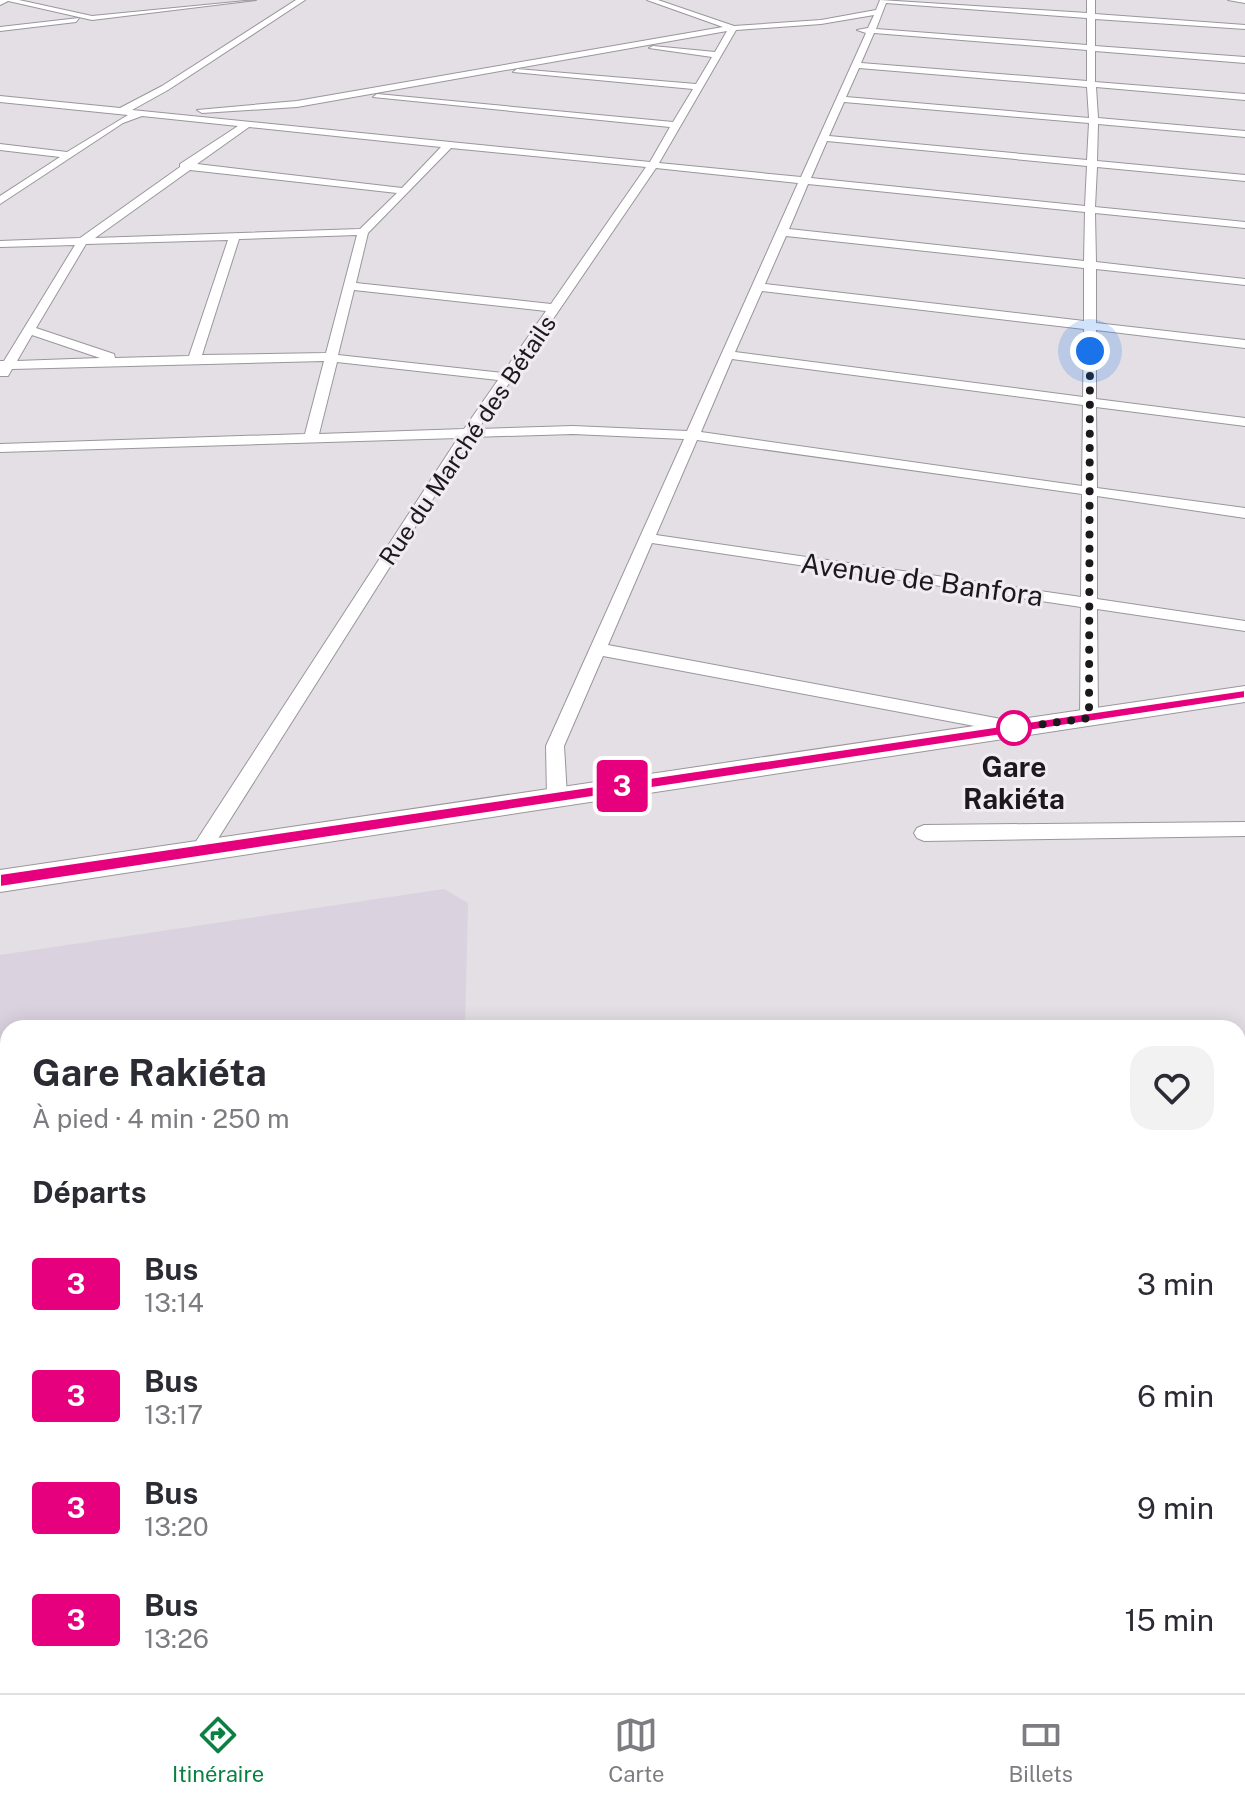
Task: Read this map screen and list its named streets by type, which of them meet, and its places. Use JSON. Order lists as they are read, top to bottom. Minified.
{"streets":{"street":["Rue du Marché des Bétails","Avenue de Banfora"]},"places":["Gare Rakiéta"],"lines":["bus line 3"],"page":{"on_map":"3","heading":[["Gare Rakiéta","À pied · 4 min · 250 m"],"Départs"],"list":[{"mark":"3","name":"Bus","note":"13:14","value":"3 min"},{"mark":"3","name":"Bus","note":"13:17","value":"6 min"},{"mark":"3","name":"Bus","note":"13:20","value":"9 min"},{"mark":"3","name":"Bus","note":"13:26","value":"15 min"}],"tabs":["Itinéraire","Carte","Billets"]}}
